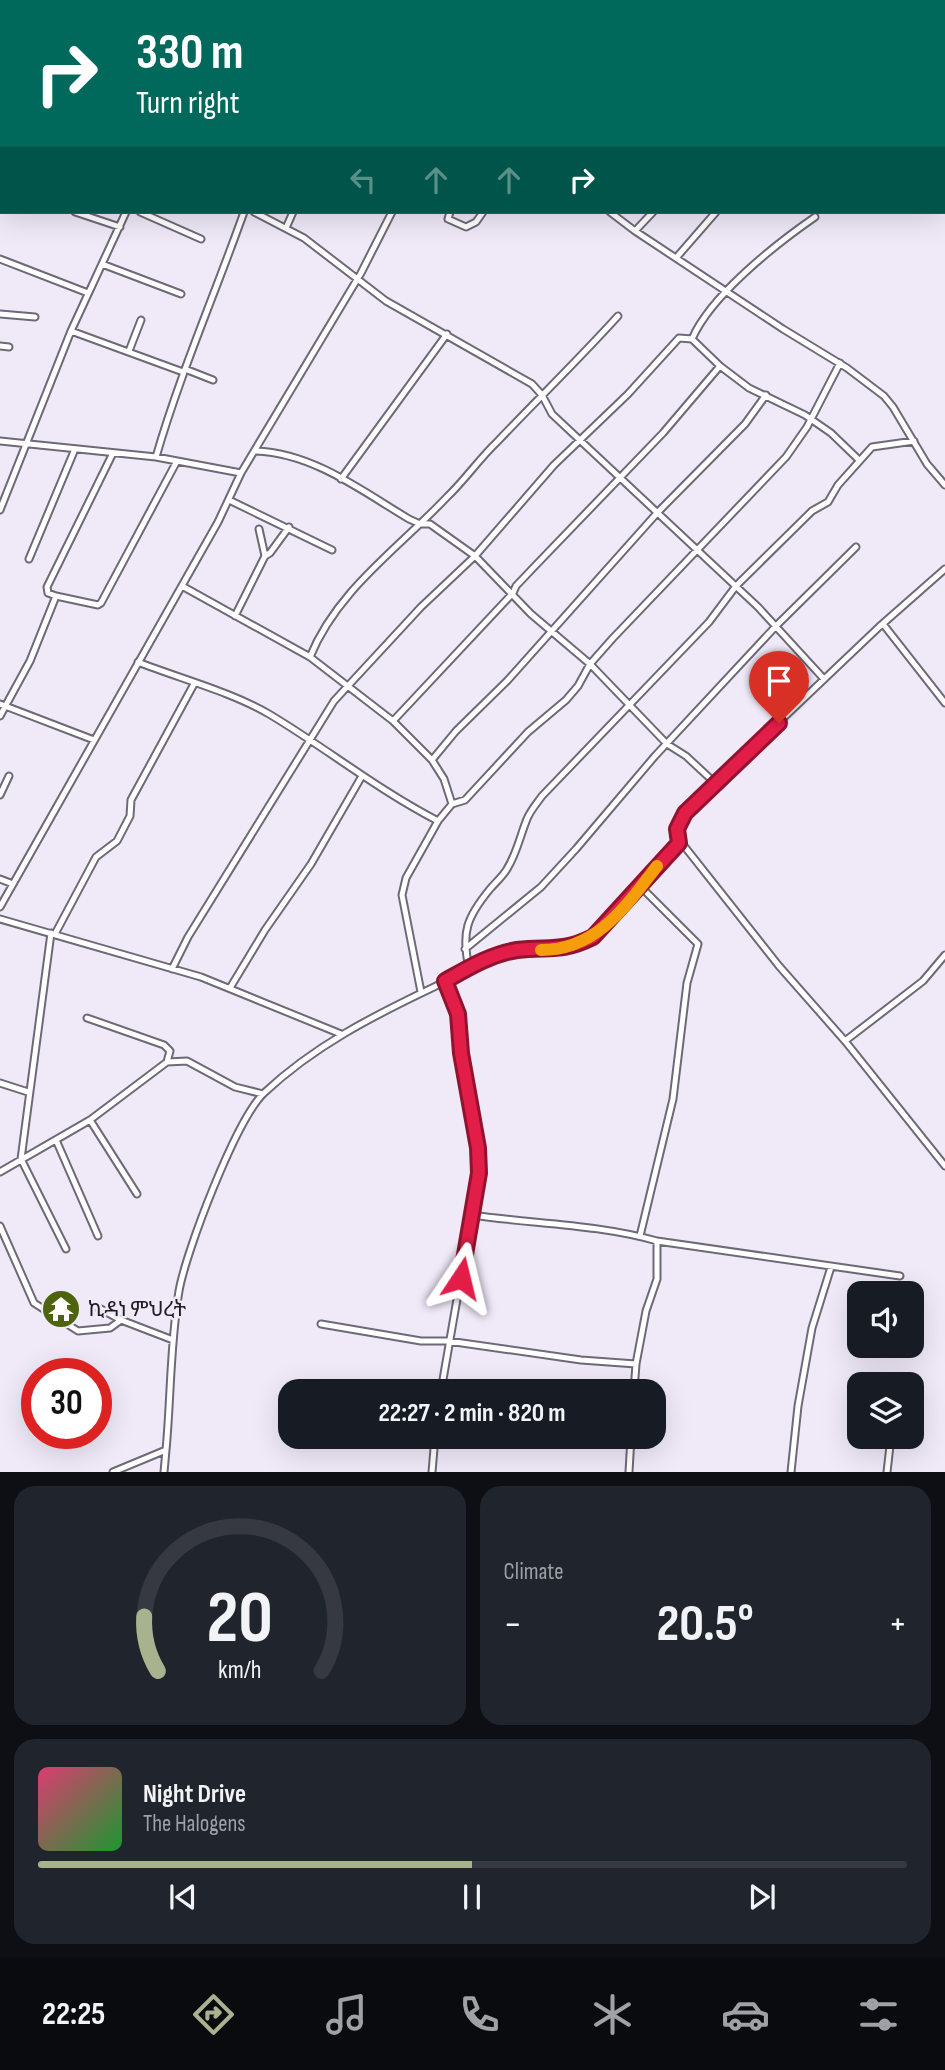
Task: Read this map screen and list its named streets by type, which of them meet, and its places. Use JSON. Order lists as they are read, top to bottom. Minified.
{"places":{"temple":["ኪዳነ ምህረት"]},"page":{"turn":["330 m","Turn right"],"limit":"30","trip":"22:27 · 2 min · 820 m","tile":"Climate","heat":["−","20.5°","+"],"song":["Night Drive","The Halogens"],"tabs":"22:25","gauge":["20","km/h"]}}
